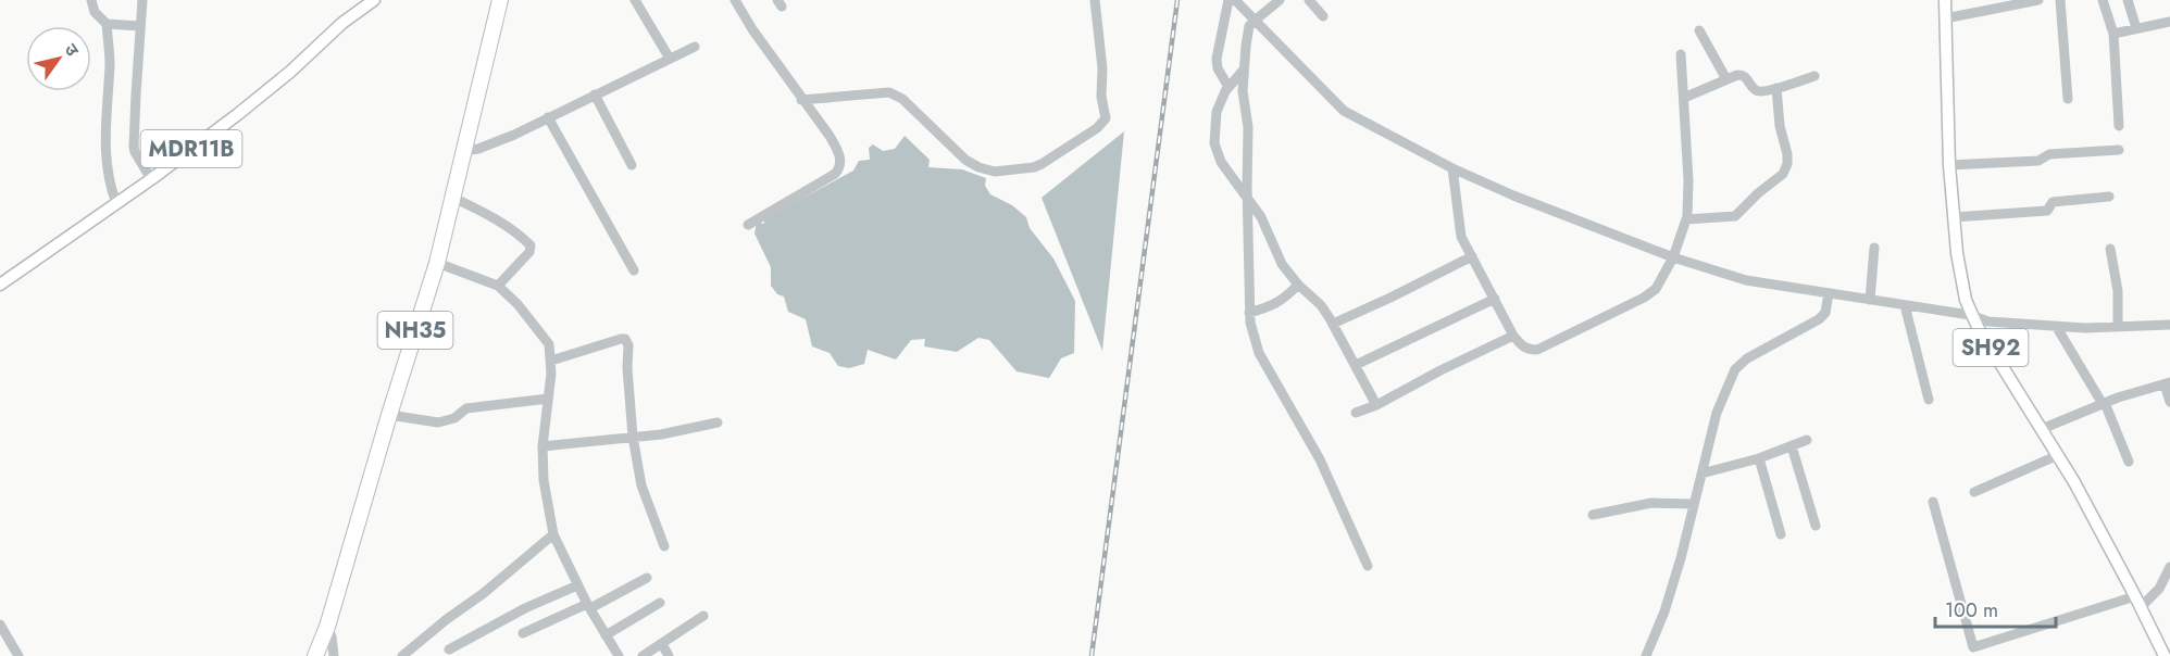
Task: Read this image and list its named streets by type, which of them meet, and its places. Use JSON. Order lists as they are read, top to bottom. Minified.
{"streets":{"highway":["NH35"],"main road":["MDR11B","SH92"]},"scale_bar":"100 m","north":"top right"}
